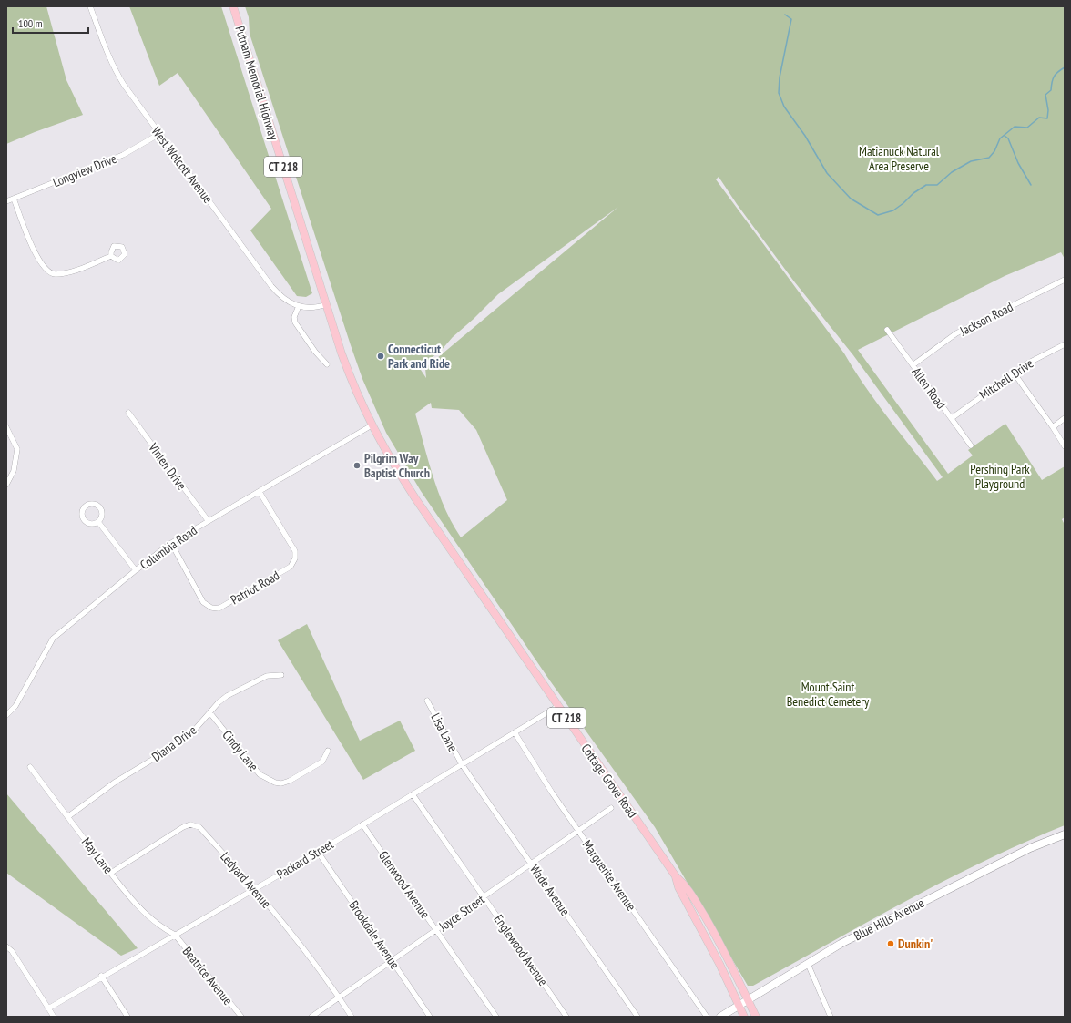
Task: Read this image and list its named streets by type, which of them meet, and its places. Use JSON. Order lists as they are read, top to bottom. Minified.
{"streets":{"main road":["Putnam Memorial Highway","CT 218","Cottage Grove Road","Blue Hills Avenue"],"street":["West Wolcott Avenue","Longview Drive","Jackson Road","Mitchell Drive","Allen Road","Vinlen Drive","Columbia Road","Patriot Road","Lisa Lane","Diana Drive","Cindy Lane","May Lane","Packard Street","Marguerite Avenue","Ledyard Avenue","Glenwood Avenue","Wade Avenue","Joyce Street","Brookdale Avenue","Englewood Avenue","Beatrice Avenue"]},"crossings":[["Putnam Memorial Highway","West Wolcott Avenue"],["Putnam Memorial Highway","CT 218"],["West Wolcott Avenue","CT 218"],["West Wolcott Avenue","Longview Drive"],["CT 218","Columbia Road"],["CT 218","Cottage Grove Road"],["Jackson Road","Allen Road"],["Mitchell Drive","Allen Road"],["Vinlen Drive","Columbia Road"],["Columbia Road","Patriot Road"],["Columbia Road","Cottage Grove Road"],["Lisa Lane","Packard Street"],["Lisa Lane","Wade Avenue"],["Diana Drive","Cindy Lane"],["Diana Drive","May Lane"],["Cottage Grove Road","Packard Street"],["Cottage Grove Road","Blue Hills Avenue"],["May Lane","Packard Street"],["May Lane","Ledyard Avenue"],["May Lane","Beatrice Avenue"],["Packard Street","Marguerite Avenue"],["Packard Street","Ledyard Avenue"],["Packard Street","Glenwood Avenue"],["Packard Street","Wade Avenue"],["Packard Street","Brookdale Avenue"],["Packard Street","Englewood Avenue"],["Packard Street","Beatrice Avenue"],["Marguerite Avenue","Joyce Street"],["Ledyard Avenue","Joyce Street"],["Glenwood Avenue","Joyce Street"],["Wade Avenue","Joyce Street"],["Joyce Street","Brookdale Avenue"],["Joyce Street","Englewood Avenue"]],"parks":["Matianuck Natural Area Preserve","Pershing Park Playground","Mount Saint Benedict Cemetery"],"places":["Connecticut Park and Ride","Pilgrim Way Baptist Church","Dunkin'"],"scale_bar":"100 m"}
